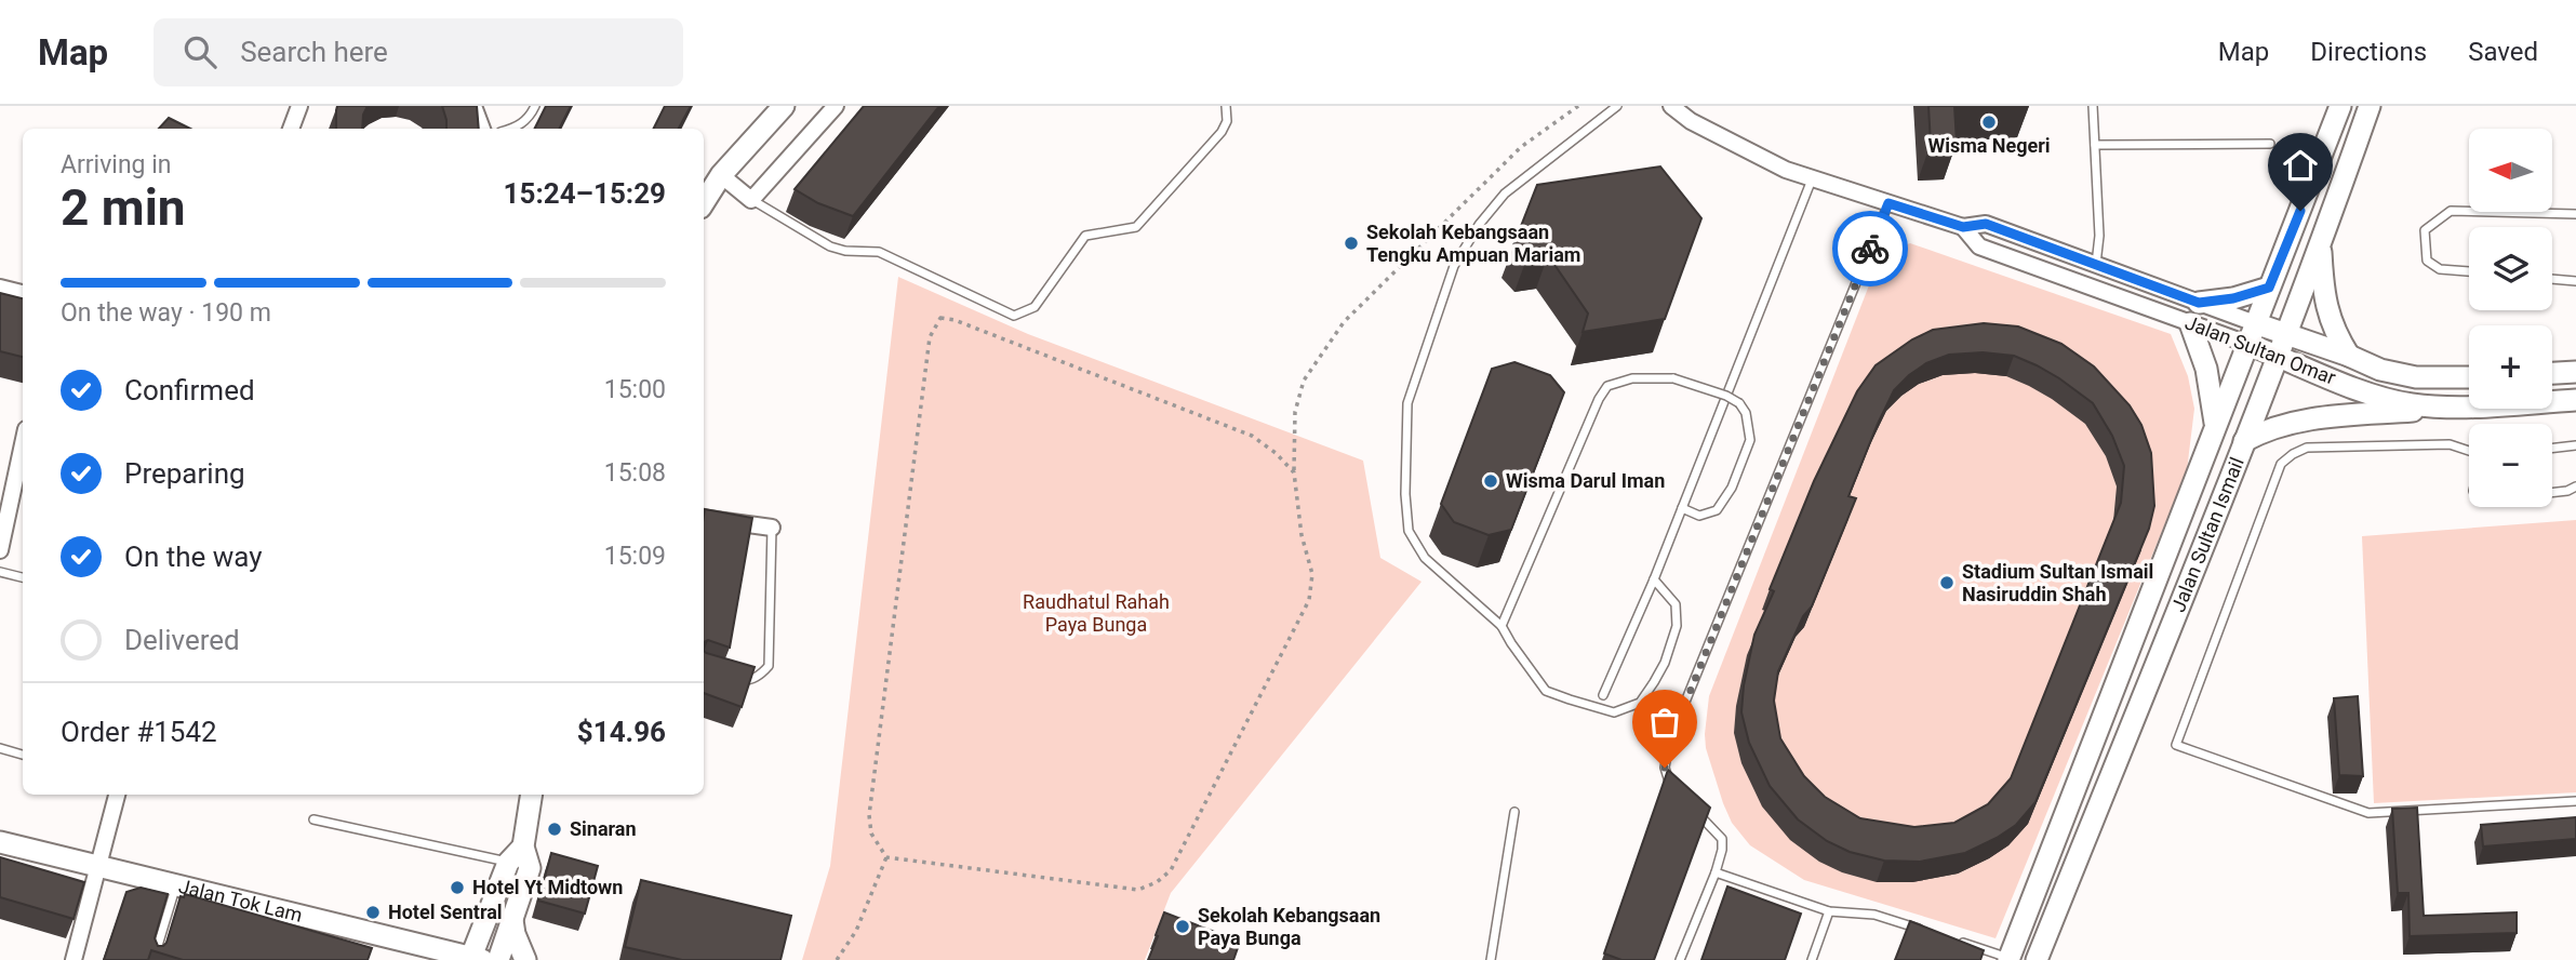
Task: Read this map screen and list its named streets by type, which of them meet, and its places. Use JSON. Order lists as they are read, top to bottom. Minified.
{"streets":{"main road":["Jalan Sultan Omar","Jalan Sultan Ismail","Jalan Tok Lam"]},"crossings":[["Jalan Sultan Omar","Jalan Sultan Ismail"]],"parks":["Raudhatul Rahah Paya Bunga"],"places":["Wisma Negeri","Sekolah Kebangsaan Tengku Ampuan Mariam","Wisma Darul Iman","Stadium Sultan Ismail Nasiruddin Shah","Sinaran","Hotel Yt Midtown","Hotel Sentral","Sekolah Kebangsaan Paya Bunga"],"north":"left","page":{"header":"Map","search":"Search here","nav":["Map","Directions","Saved"],"map_buttons":["+","−"],"heading":["2 min","Arriving in","15:24–15:29"],"panel":["Order #1542","$14.96"],"bar":"On the way · 190 m","list":[["Confirmed","15:00"],["Preparing","15:08"],["On the way","15:09"],"Delivered"]}}
